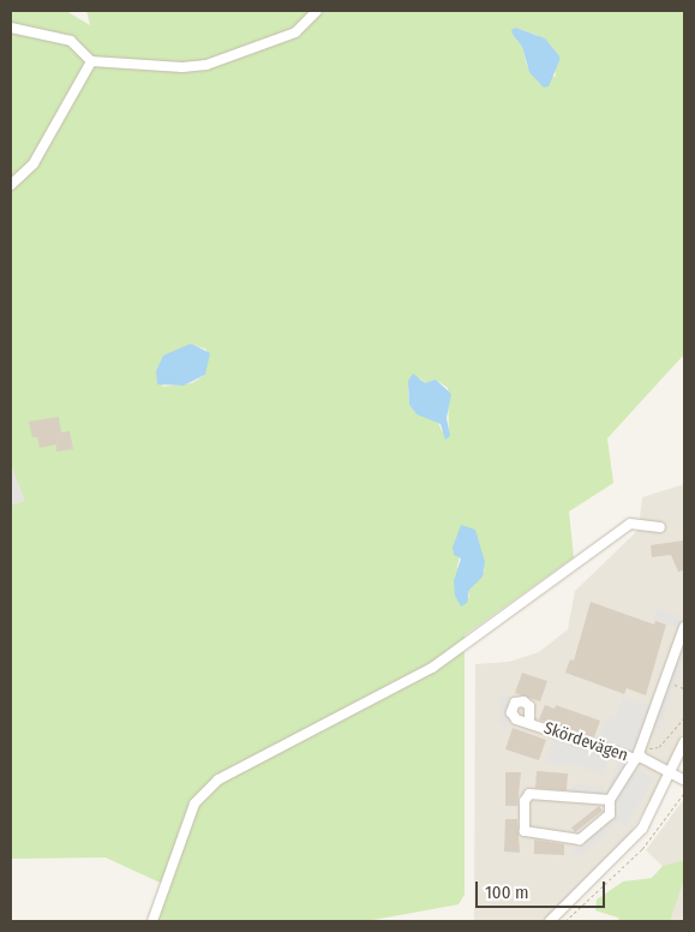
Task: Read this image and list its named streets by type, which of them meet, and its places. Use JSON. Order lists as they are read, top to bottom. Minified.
{"streets":{"street":["Skördevägen"]},"scale_bar":"100 m"}
